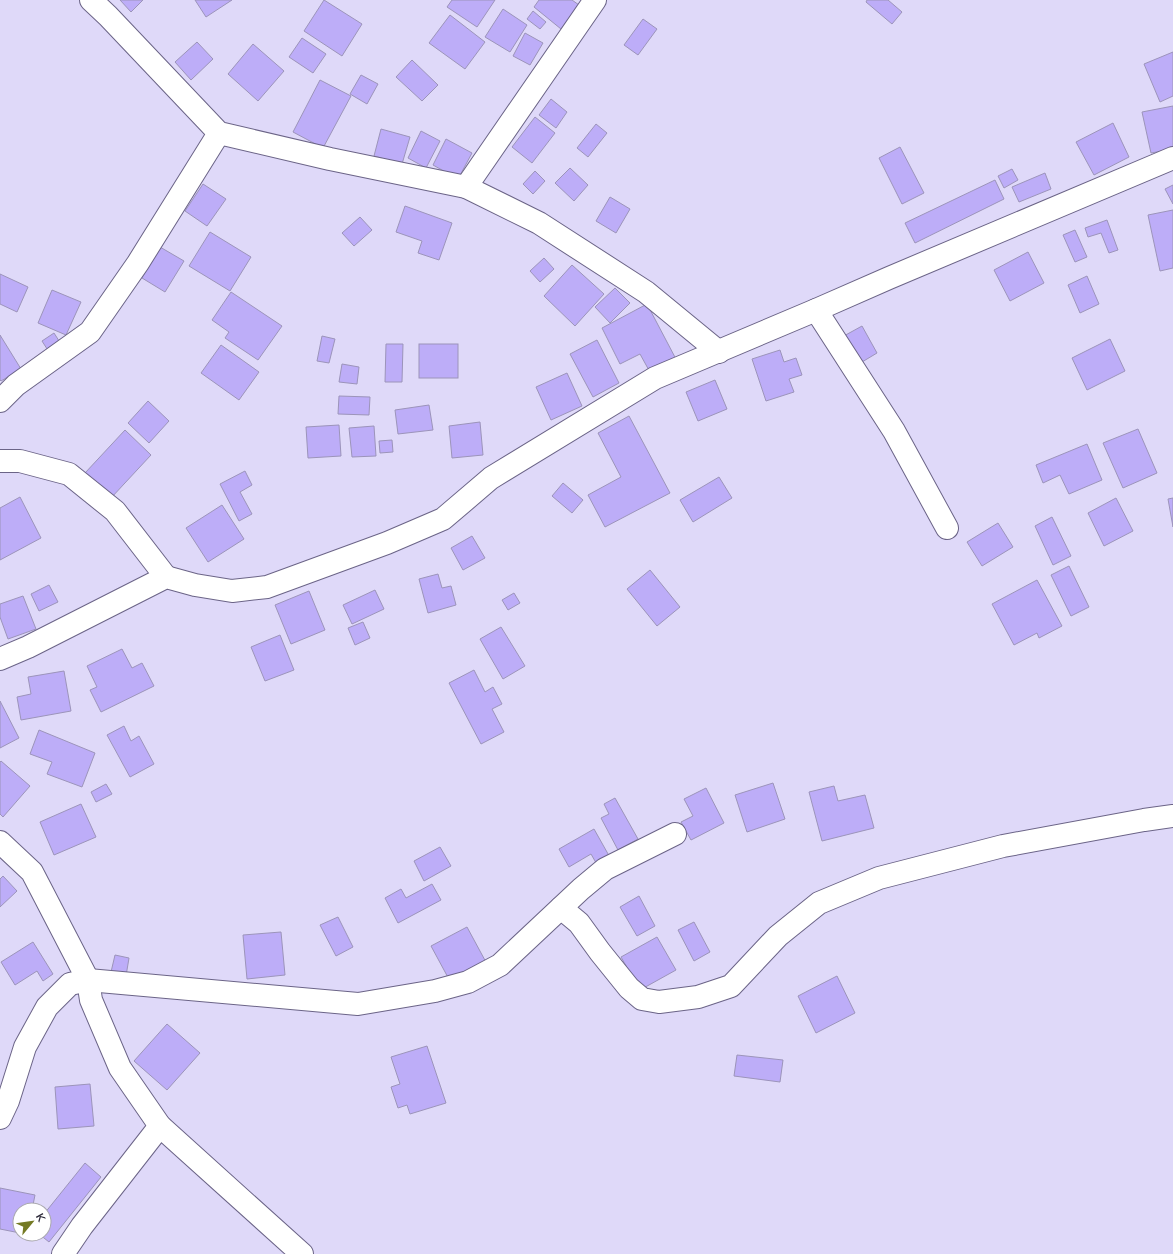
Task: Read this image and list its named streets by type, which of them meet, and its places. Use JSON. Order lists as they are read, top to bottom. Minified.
{"north":"top right"}
